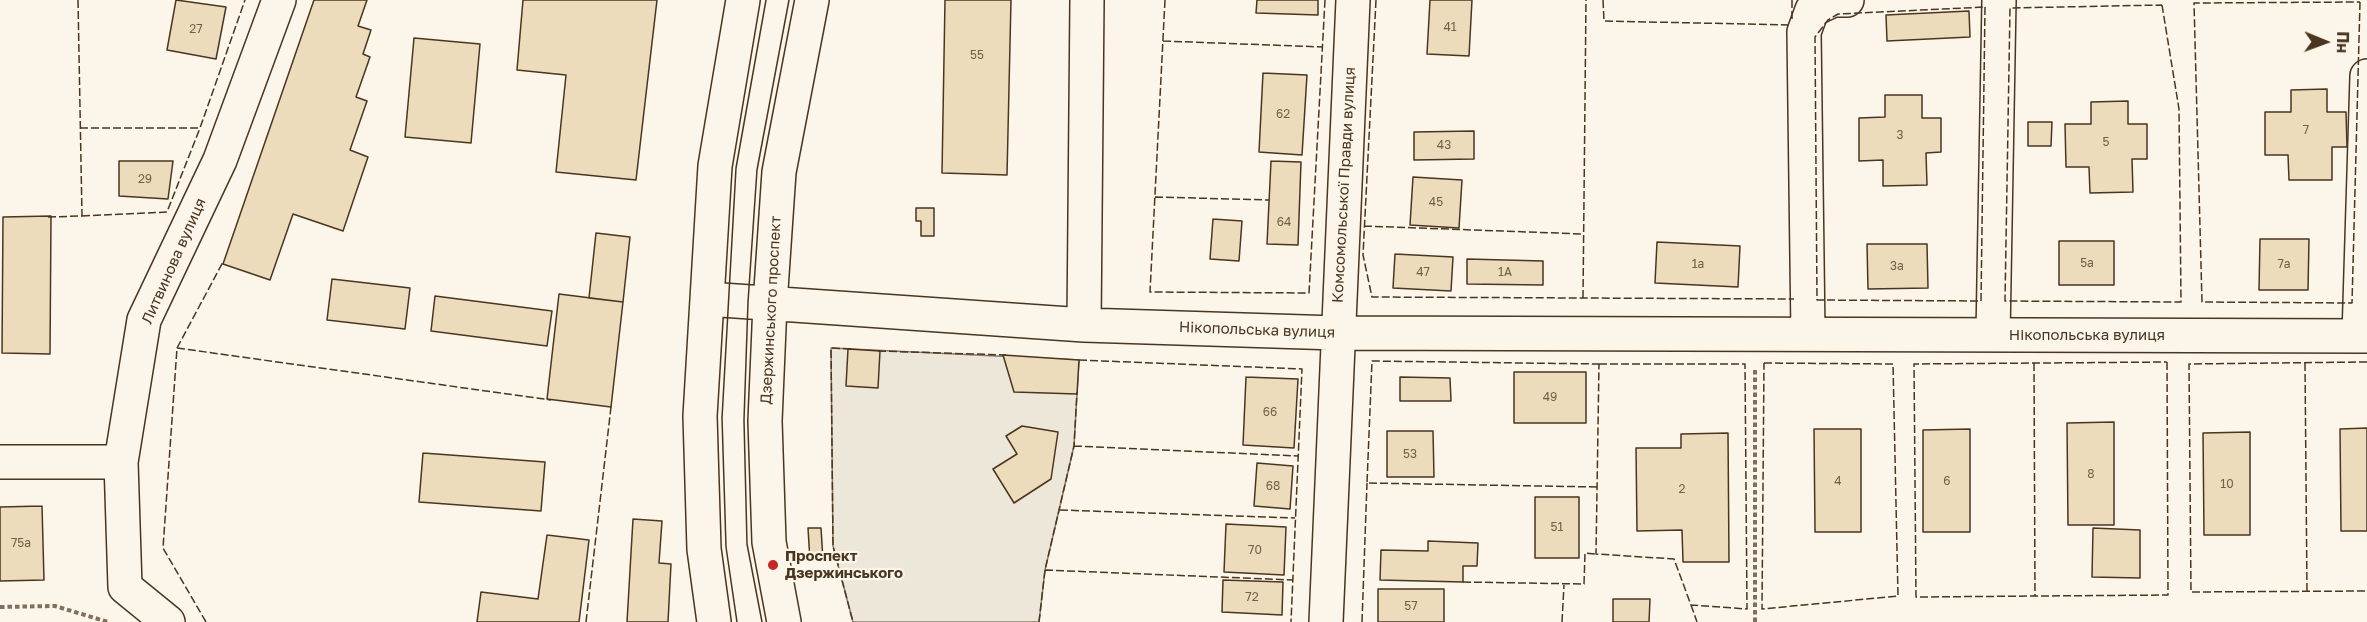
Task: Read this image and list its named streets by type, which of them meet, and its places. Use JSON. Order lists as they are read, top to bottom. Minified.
{"streets":{"street":["Комсомольської Правди вулиця","Литвинова вулиця","Дзержинського проспект","Нікопольська вулиця"]},"crossings":[["Комсомольської Правди вулиця","Нікопольська вулиця"],["Дзержинського проспект","Нікопольська вулиця"]],"places":["Проспект Дзержинського"],"house_numbers":["41","27","55","62","7","3","5","43","29","45","64","5а","1а","7а","3а","47","1А","49","66","53","8","4","6","10","68","2","51","75а","70","72","57"],"north":"right"}
